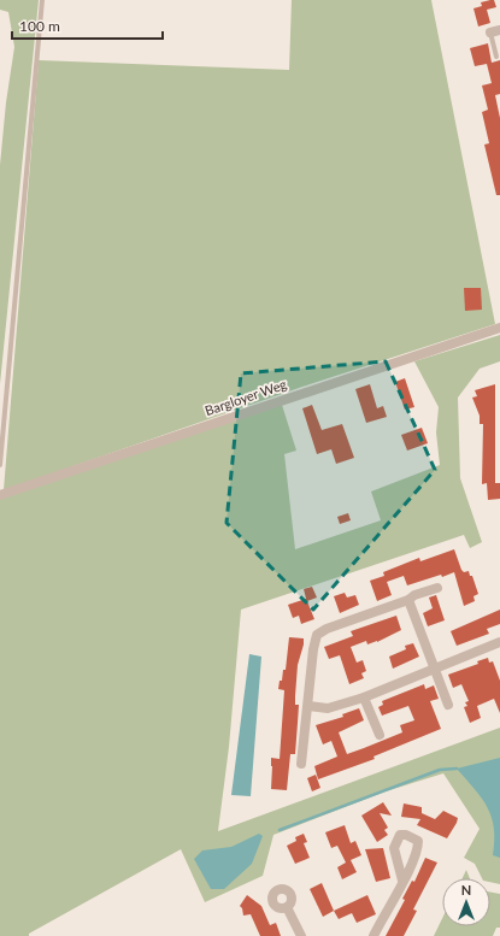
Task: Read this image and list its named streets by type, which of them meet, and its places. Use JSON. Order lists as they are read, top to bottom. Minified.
{"streets":{"street":["Bargloyer Weg"]},"scale_bar":"100 m","north":"top"}
